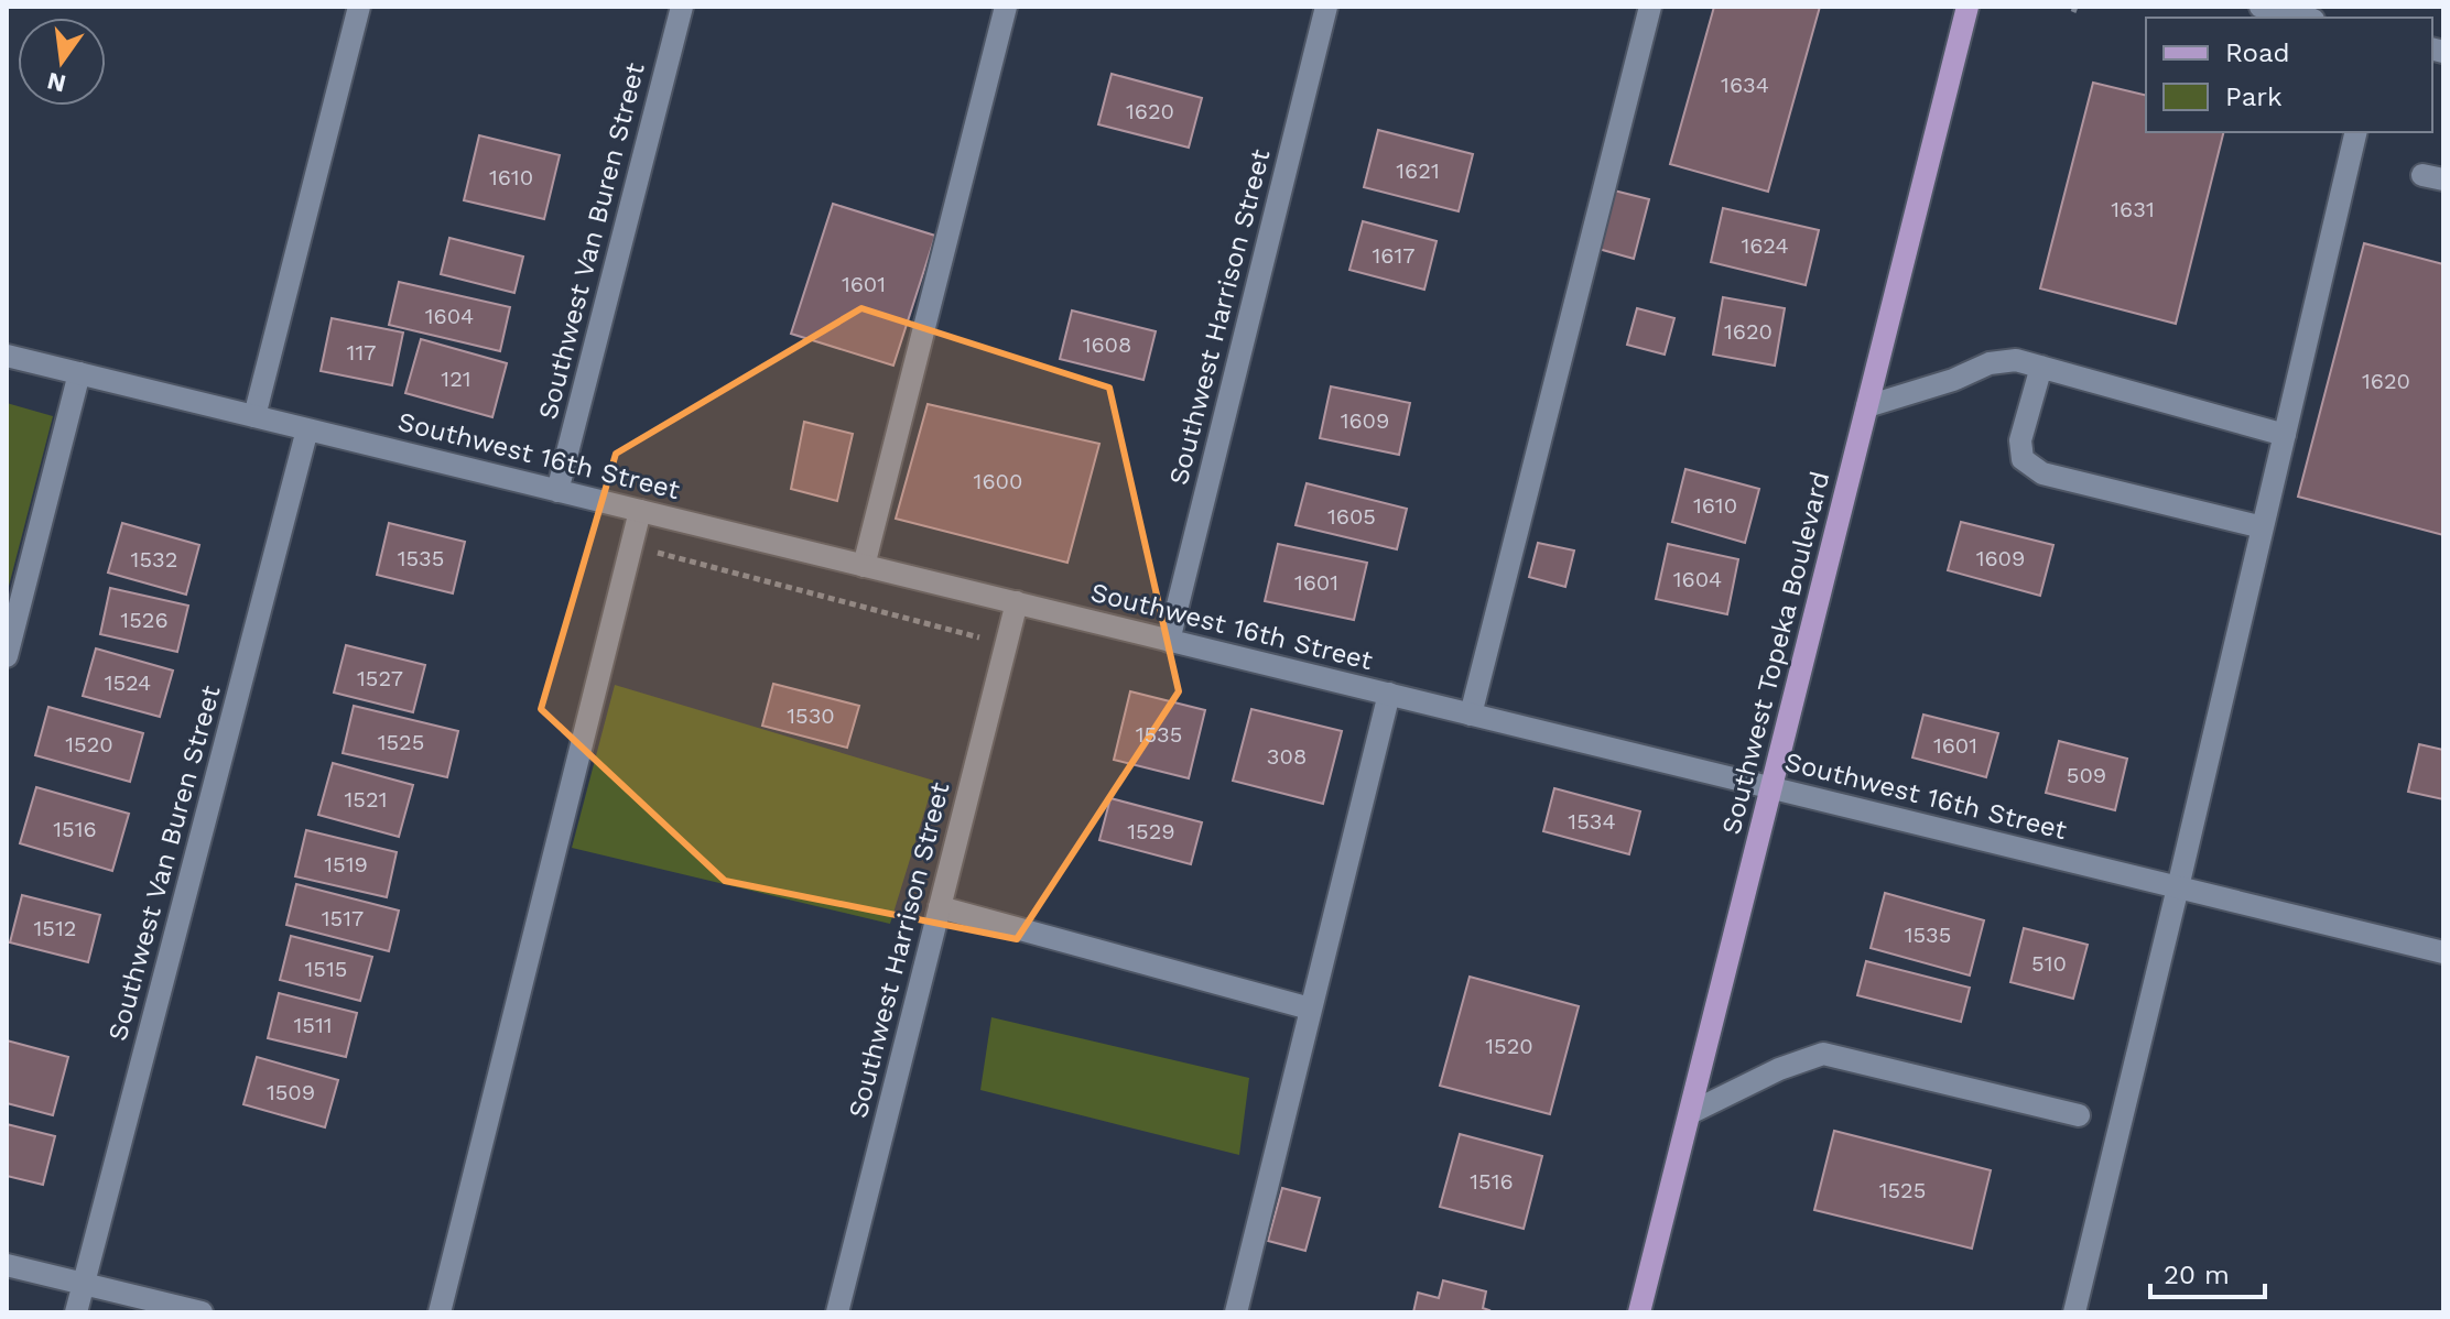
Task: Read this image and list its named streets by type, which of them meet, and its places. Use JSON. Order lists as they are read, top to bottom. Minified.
{"streets":{"main road":["Southwest Topeka Boulevard"],"street":["Southwest Van Buren Street","Southwest Harrison Street","Southwest 16th Street"]},"crossings":[["Southwest Van Buren Street","Southwest 16th Street"],["Southwest Harrison Street","Southwest 16th Street"],["Southwest 16th Street","Southwest Topeka Boulevard"]],"house_numbers":["1634","1620","1621","1610","1631","1624","1617","1601","1604","1620","1608","117","121","1620","1609","1600","1610","1605","1535","1609","1532","1604","1601","1526","1527","1524","1530","1535","1525","1520","1601","308","509","1521","1534","1516","1529","1519","1517","1512","1535","510","1515","1511","1520","1509","1516","1525"],"legend":["Road","Park"],"scale_bar":"20 m","north":"bottom"}
